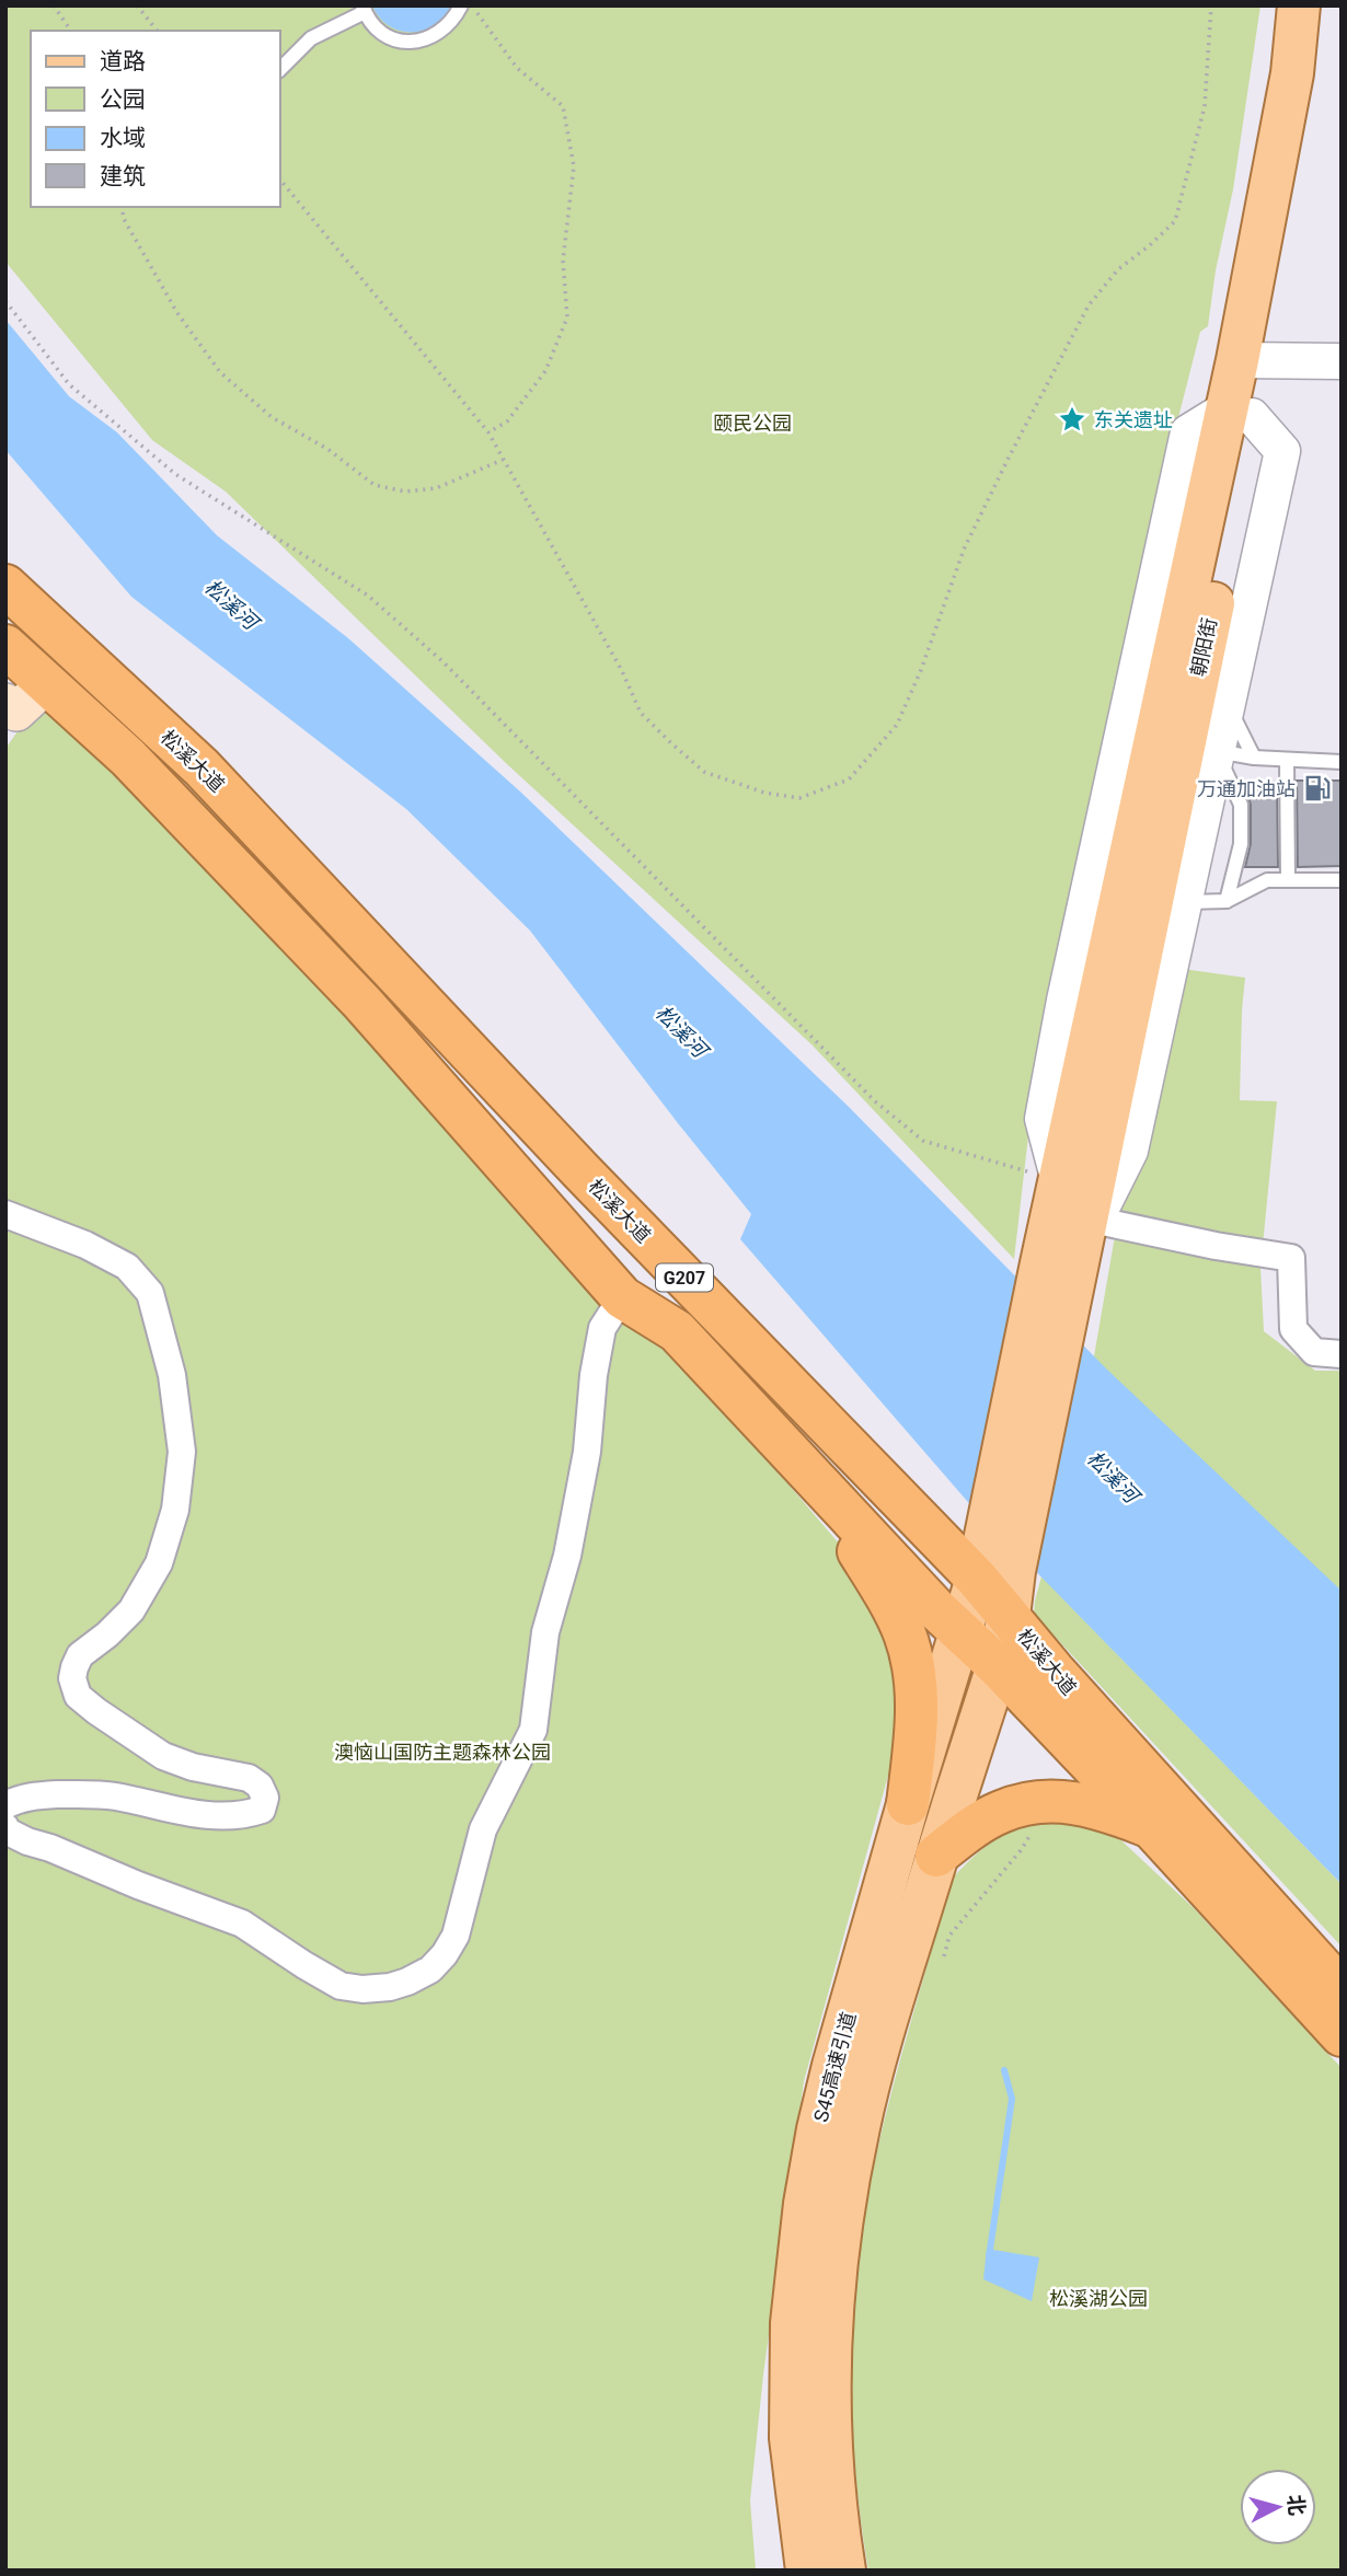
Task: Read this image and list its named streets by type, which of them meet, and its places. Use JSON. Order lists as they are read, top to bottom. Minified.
{"streets":{"highway":["松溪大道","G207"],"main road":["朝阳街","S45高速引道"]},"crossings":[["松溪大道","S45高速引道"]],"water":["松溪河"],"parks":["颐民公园","澳恼山国防主题森林公园","松溪湖公园"],"places":{"place":["东关遗址"],"fuel station":["万通加油站"]},"legend":["道路","公园","水域","建筑"],"north":"right"}
